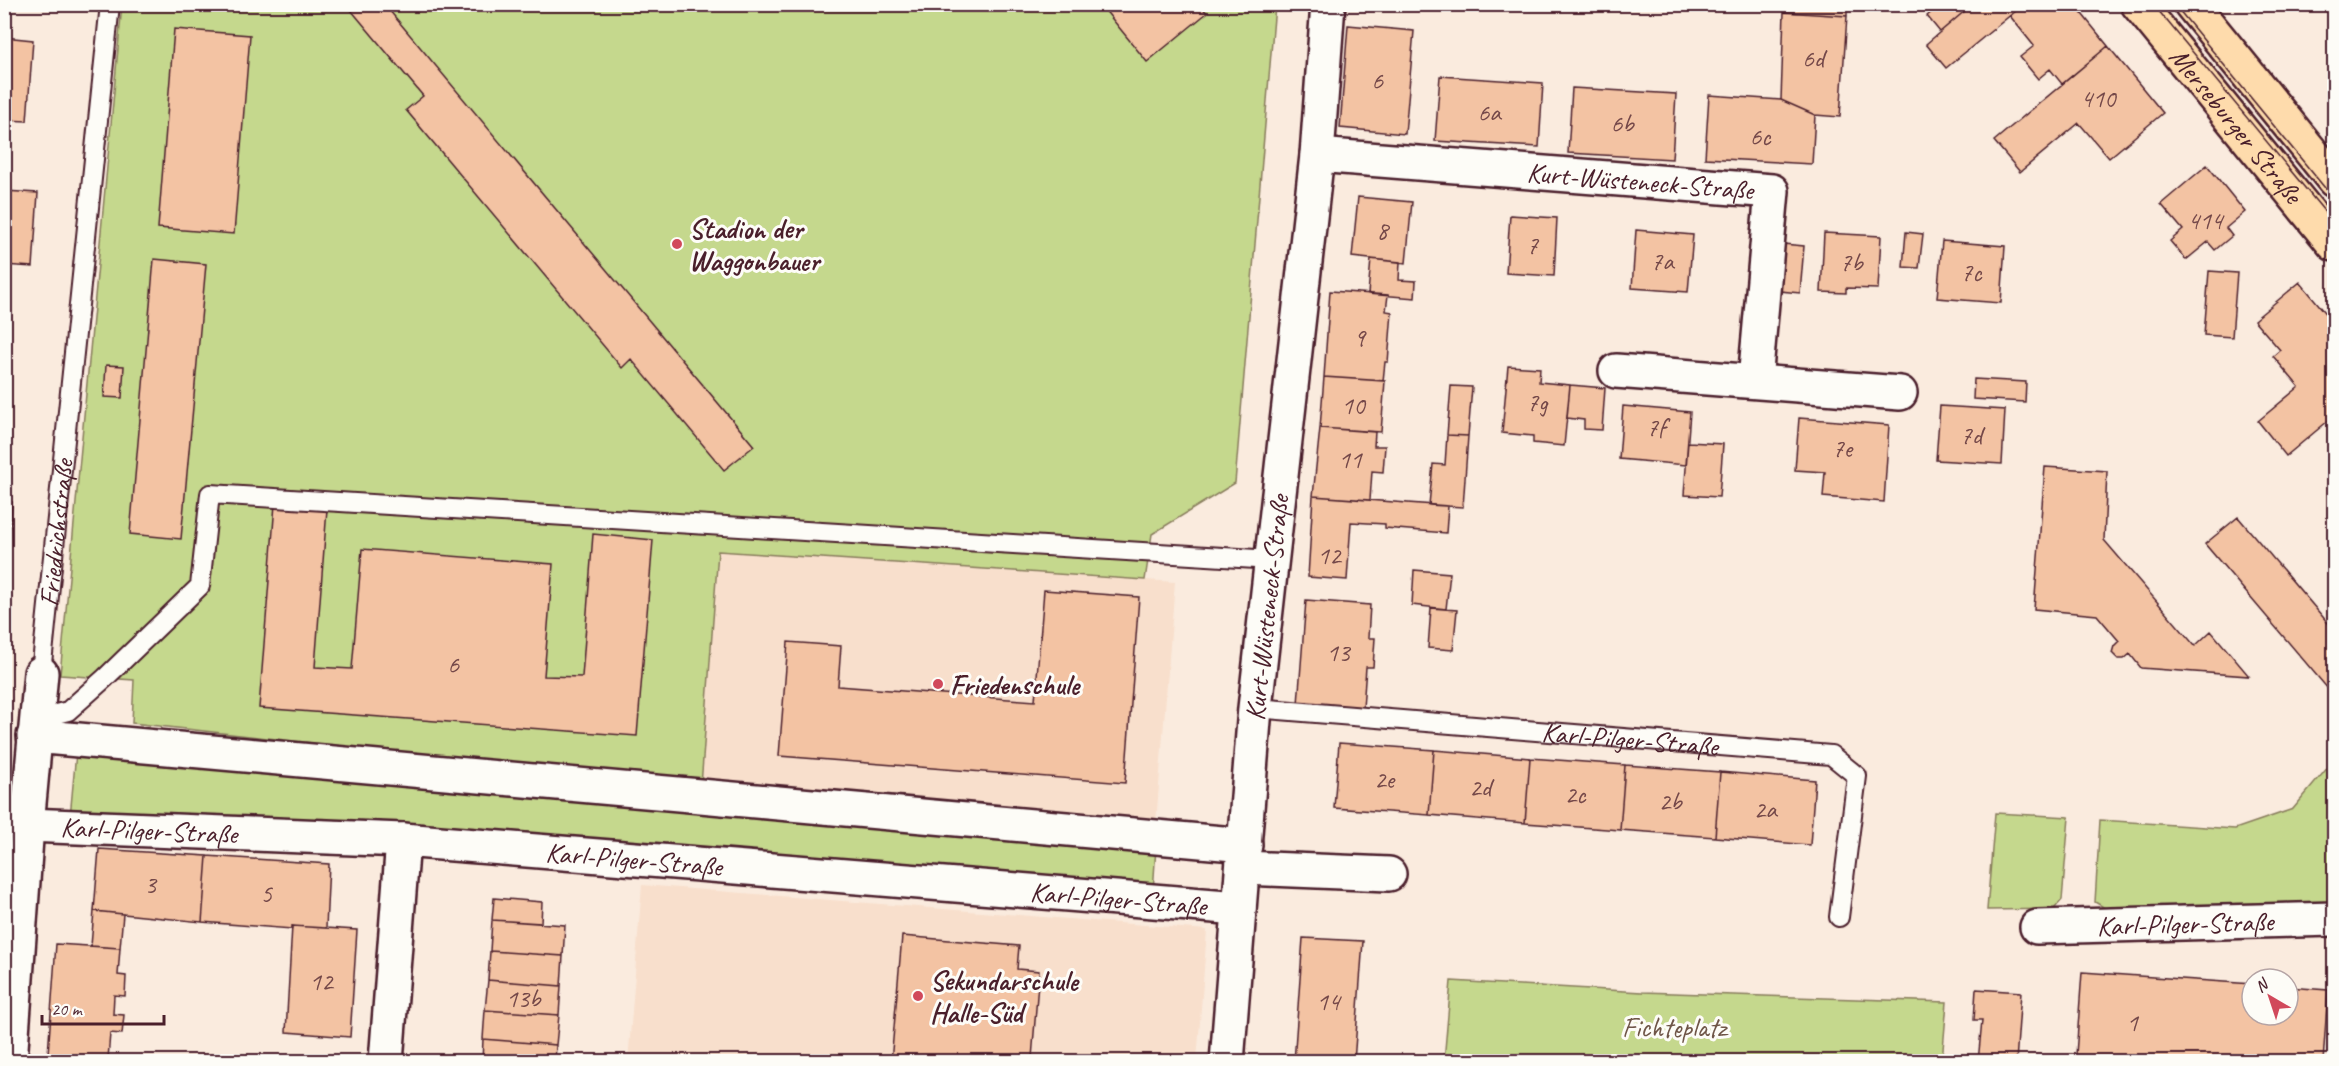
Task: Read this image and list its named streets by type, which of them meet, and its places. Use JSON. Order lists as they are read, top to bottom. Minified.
{"streets":{"main road":["Merseburger Straße"],"street":["Kurt-Wüsteneck-Straße","Friedrichstraße","Karl-Pilger-Straße"]},"crossings":[["Kurt-Wüsteneck-Straße","Karl-Pilger-Straße"],["Friedrichstraße","Karl-Pilger-Straße"]],"parks":["Fichteplatz"],"places":["Stadion der Waggonbauer","Friedenschule","Sekundarschule Halle-Süd"],"house_numbers":["6d","6","410","6a","6b","6c","414","8","7","7a","7b","7c","9","7g","10","7f","7d","7e","11","12","13","6","2e","2d","2c","2b","2a","3","5","12","13b","14","1"],"scale_bar":"20 m","north":"top left"}
